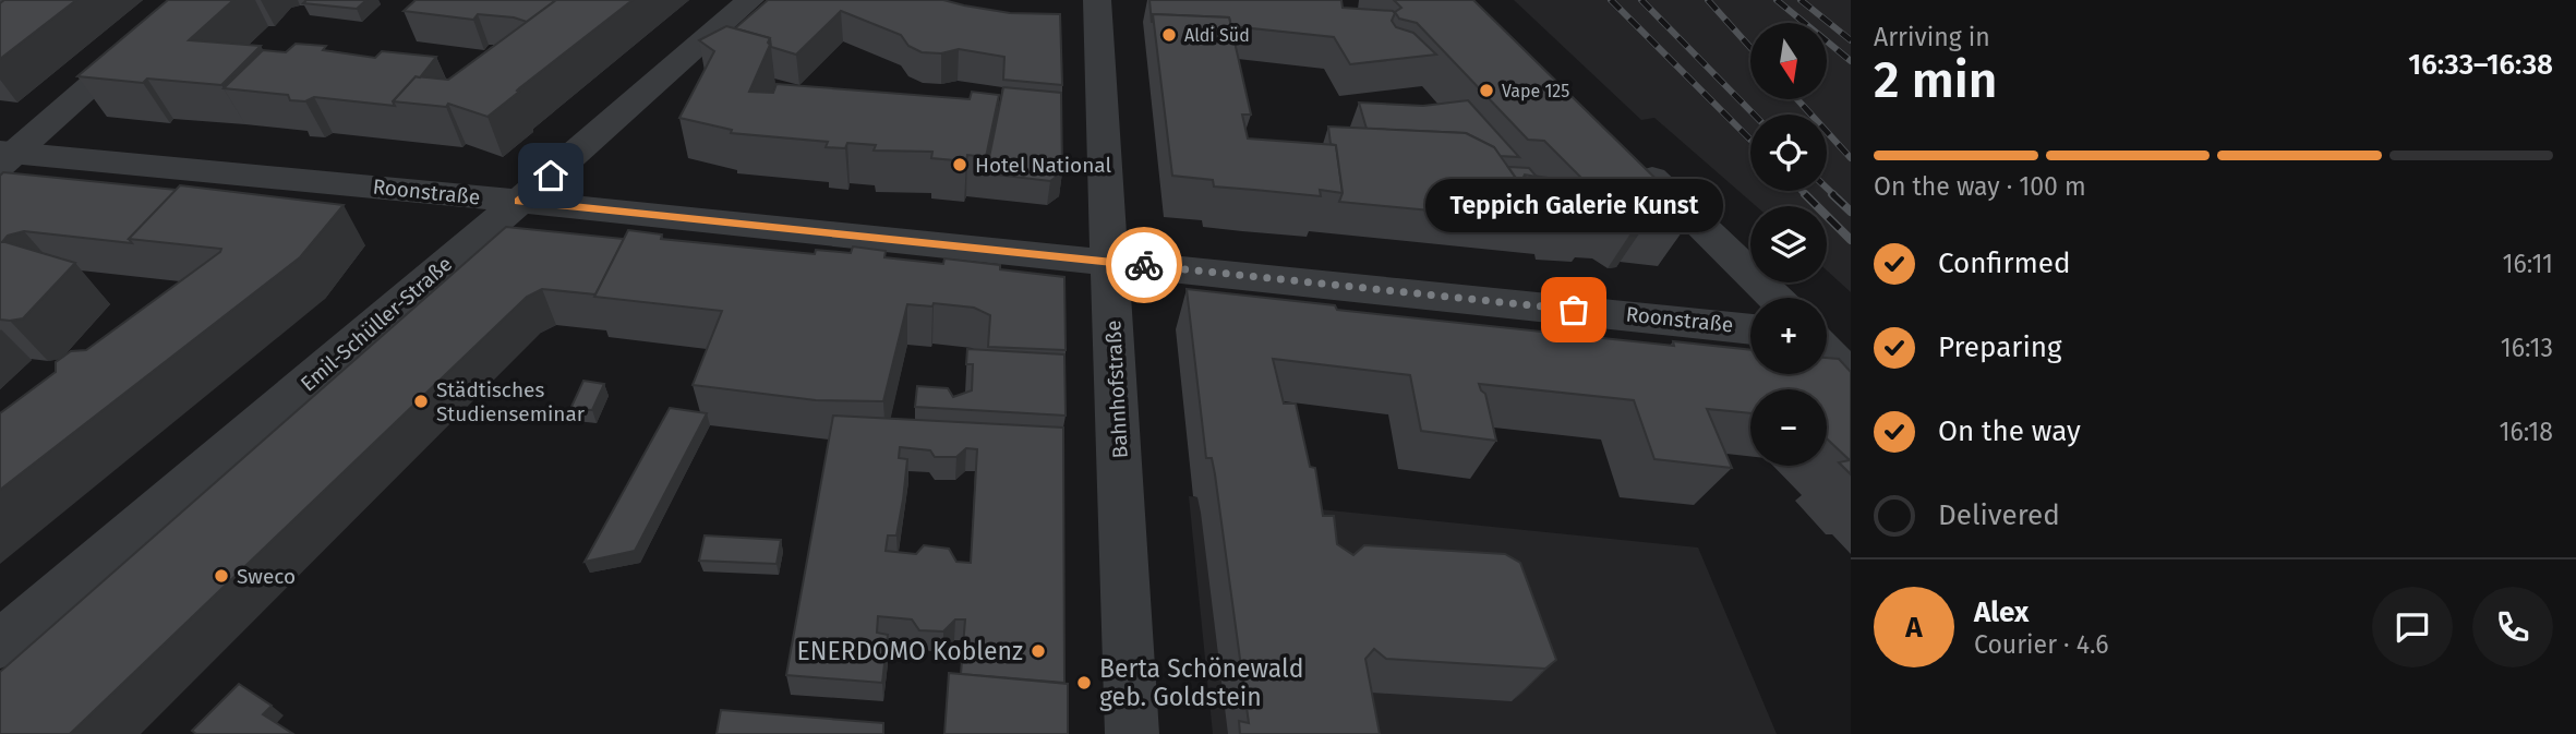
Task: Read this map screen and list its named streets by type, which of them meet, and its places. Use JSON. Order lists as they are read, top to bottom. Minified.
{"streets":{"street":["Roonstraße","Emil-Schüller-Straße","Bahnhofstraße"]},"crossings":[["Roonstraße","Emil-Schüller-Straße"],["Roonstraße","Bahnhofstraße"]],"places":["Aldi Süd","Vape 125","Hotel National","Teppich Galerie Kunst","Städtisches Studienseminar","Sweco","ENERDOMO Koblenz","Berta Schönewald geb. Goldstein"],"north":"bottom","page":{"heading":["2 min","Arriving in","16:33–16:38"],"panel":["Alex","Courier · 4.6"],"map_buttons":["+","−"],"bar":"On the way · 100 m","bubble":"Teppich Galerie Kunst","list":[["Confirmed","16:11"],["Preparing","16:13"],["On the way","16:18"],"Delivered"],"round":"A"}}
